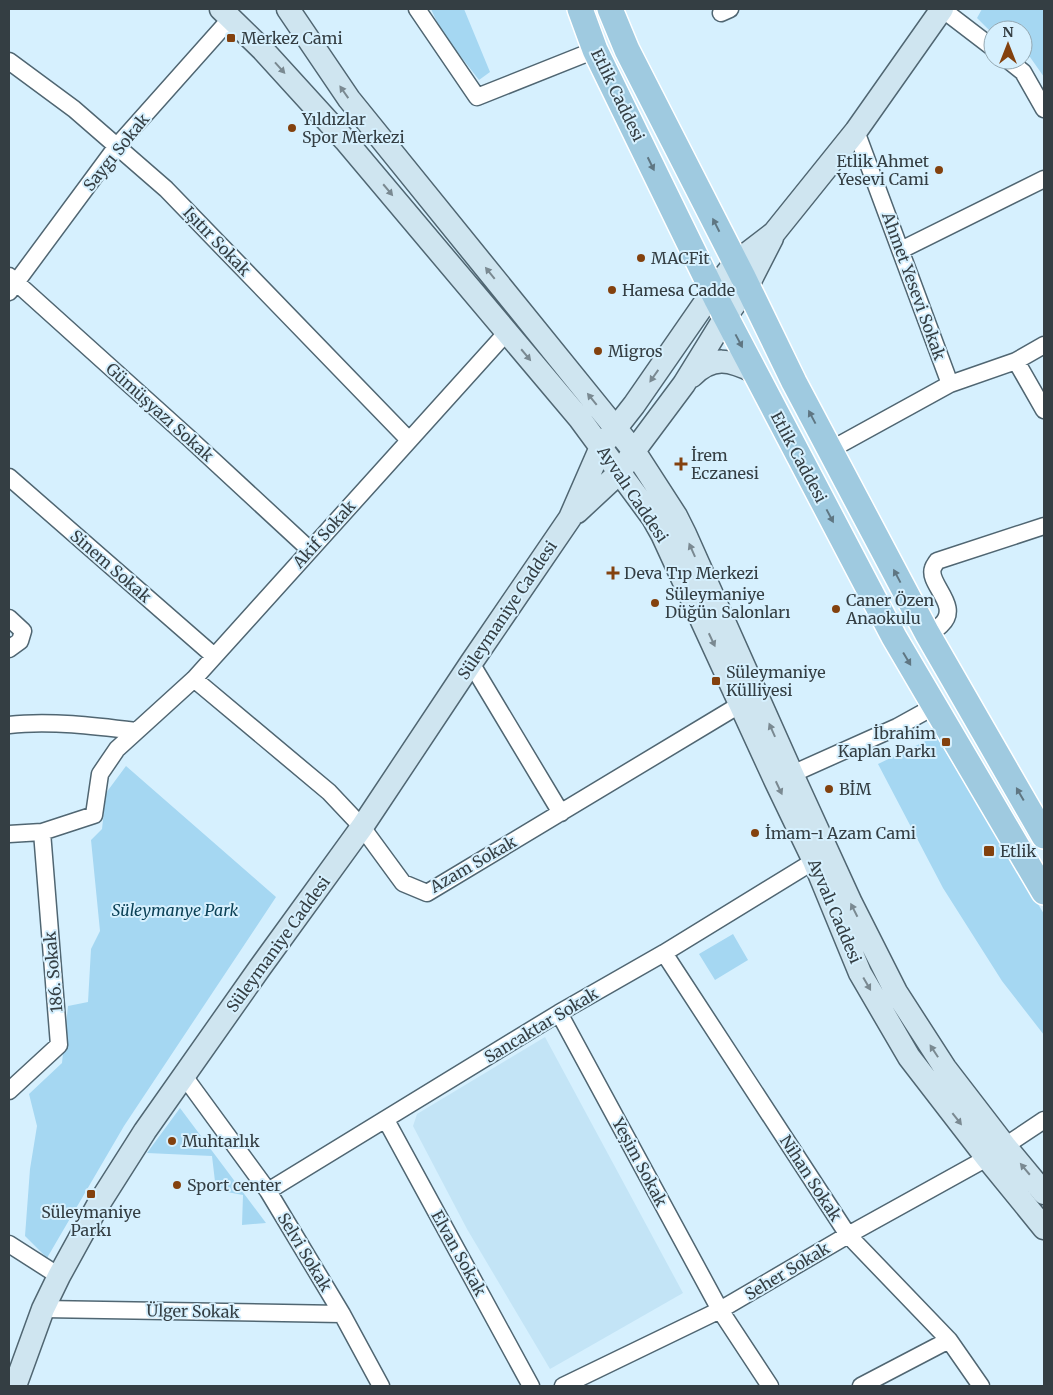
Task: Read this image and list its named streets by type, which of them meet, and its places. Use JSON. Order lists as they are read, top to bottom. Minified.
{"streets":{"main road":["Etlik Caddesi","Ayvalı Caddesi","Süleymaniye Caddesi"],"street":["Saygı Sokak","Işıtır Sokak","Ahmet Yesevi Sokak","Gümüşyazı Sokak","Akif Sokak","Sinem Sokak","Azam Sokak","186. Sokak","Sancaktar Sokak","Yeşim Sokak","Nihan Sokak","Selvi Sokak","Elvan Sokak","Seher Sokak","Ülger Sokak"]},"crossings":[["Etlik Caddesi","Süleymaniye Caddesi"],["Saygı Sokak","Işıtır Sokak"],["Saygı Sokak","Gümüşyazı Sokak"],["Saygı Sokak","Ayvalı Caddesi"],["Işıtır Sokak","Akif Sokak"],["Ahmet Yesevi Sokak","Süleymaniye Caddesi"],["Gümüşyazı Sokak","Akif Sokak"],["Ayvalı Caddesi","Akif Sokak"],["Ayvalı Caddesi","Süleymaniye Caddesi"],["Ayvalı Caddesi","Azam Sokak"],["Ayvalı Caddesi","Sancaktar Sokak"],["Ayvalı Caddesi","Seher Sokak"],["Akif Sokak","Sinem Sokak"],["Akif Sokak","Azam Sokak"],["Akif Sokak","186. Sokak"],["Süleymaniye Caddesi","Azam Sokak"],["Süleymaniye Caddesi","Selvi Sokak"],["Süleymaniye Caddesi","Ülger Sokak"],["Sancaktar Sokak","Yeşim Sokak"],["Sancaktar Sokak","Nihan Sokak"],["Sancaktar Sokak","Selvi Sokak"],["Sancaktar Sokak","Elvan Sokak"],["Yeşim Sokak","Seher Sokak"],["Nihan Sokak","Seher Sokak"],["Selvi Sokak","Ülger Sokak"]],"parks":["Süleymanye Park"],"places":{"transit":["Merkez Cami","Süleymaniye Külliyesi","İbrahim Kaplan Parkı","Etlik","Süleymaniye Parkı"],"other":["Yıldızlar Spor Merkezi","Etlik Ahmet Yesevi Cami","MACFit","Hamesa Cadde","Migros","Süleymaniye Düğün Salonları","Caner Özen Anaokulu","BİM","İmam-ı Azam Cami","Muhtarlık","Sport center"],"health":["İrem Eczanesi","Deva Tıp Merkezi"]},"north":"top"}
